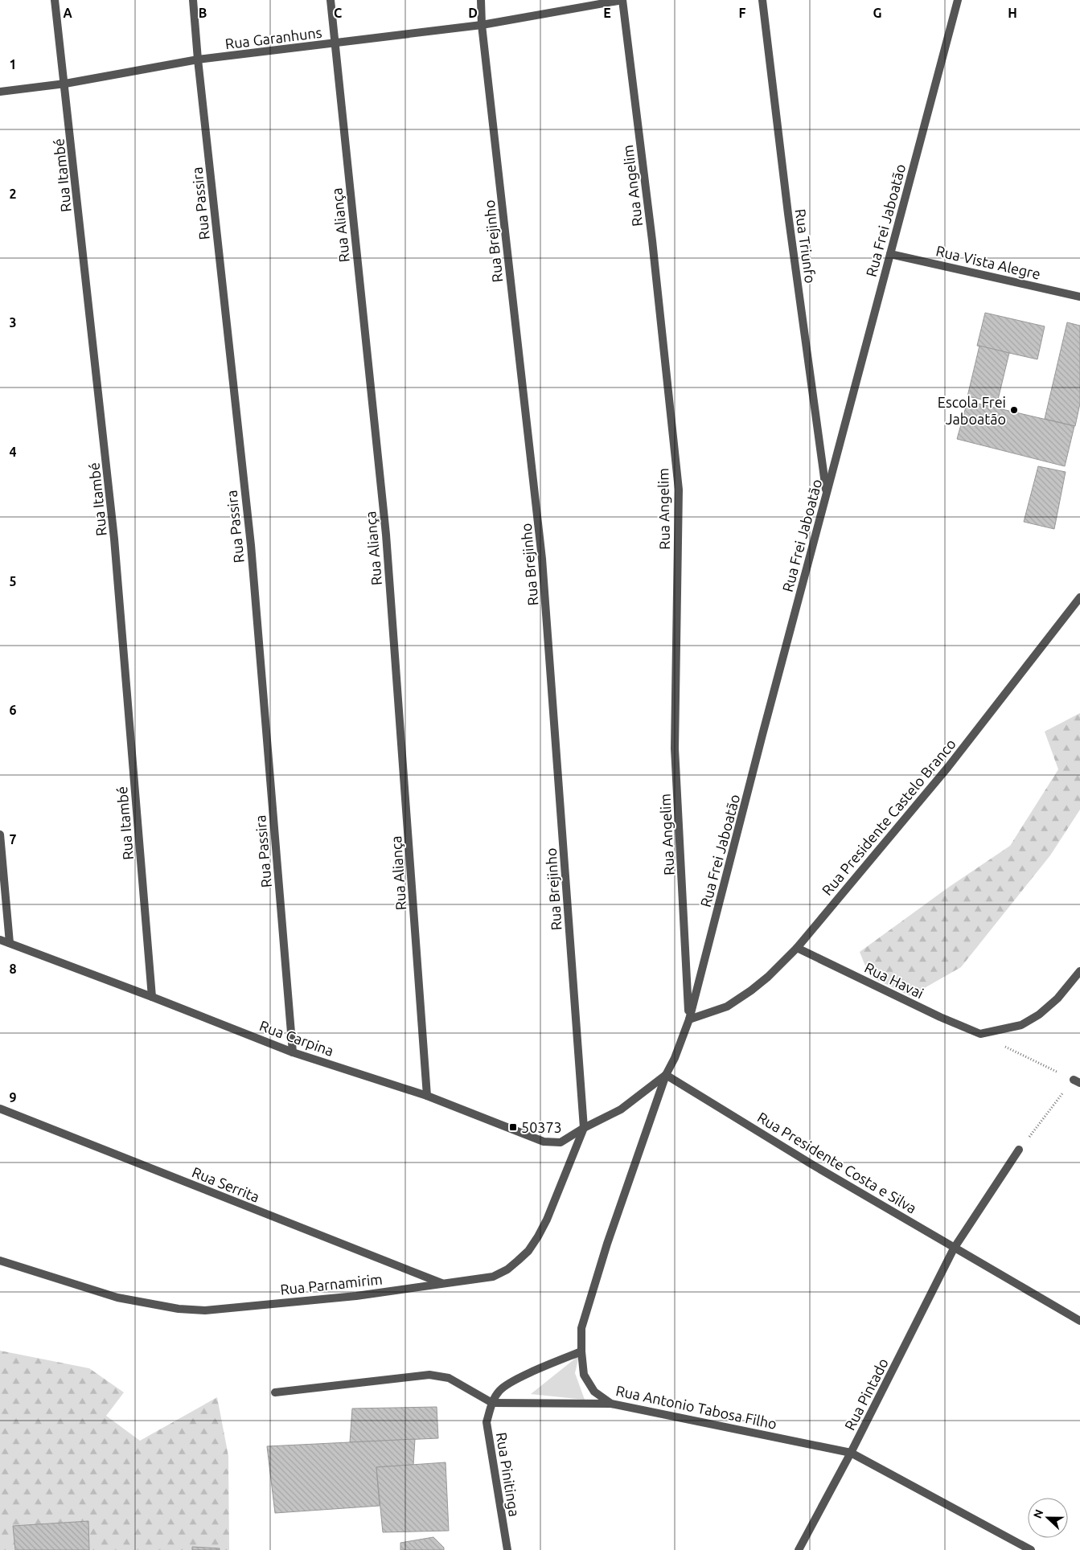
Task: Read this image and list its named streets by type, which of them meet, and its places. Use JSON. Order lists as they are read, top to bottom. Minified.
{"streets":{"street":["Rua Garanhuns","Rua Itambé","Rua Angelim","Rua Passira","Rua Frei Jaboatão","Rua Aliança","Rua Brejinho","Rua Triunfo","Rua Vista Alegre","Rua Presidente Castelo Branco","Rua Havai","Rua Carpina","Rua Presidente Costa e Silva","Rua Serrita","Rua Parnamirim","Rua Pintado","Rua Antonio Tabosa Filho","Rua Pinitinga"]},"crossings":[["Rua Garanhuns","Rua Itambé"],["Rua Garanhuns","Rua Angelim"],["Rua Garanhuns","Rua Passira"],["Rua Garanhuns","Rua Aliança"],["Rua Garanhuns","Rua Brejinho"],["Rua Itambé","Rua Carpina"],["Rua Angelim","Rua Frei Jaboatão"],["Rua Angelim","Rua Presidente Castelo Branco"],["Rua Passira","Rua Carpina"],["Rua Frei Jaboatão","Rua Triunfo"],["Rua Frei Jaboatão","Rua Vista Alegre"],["Rua Frei Jaboatão","Rua Presidente Castelo Branco"],["Rua Frei Jaboatão","Rua Presidente Costa e Silva"],["Rua Frei Jaboatão","Rua Antonio Tabosa Filho"],["Rua Aliança","Rua Carpina"],["Rua Brejinho","Rua Carpina"],["Rua Brejinho","Rua Parnamirim"],["Rua Presidente Castelo Branco","Rua Havai"],["Rua Carpina","Rua Parnamirim"],["Rua Presidente Costa e Silva","Rua Pintado"],["Rua Presidente Costa e Silva","Rua Antonio Tabosa Filho"],["Rua Serrita","Rua Parnamirim"],["Rua Pintado","Rua Antonio Tabosa Filho"],["Rua Antonio Tabosa Filho","Rua Pinitinga"]],"places":{"other":["Escola Frei Jaboatão"],"transit":["50373"]},"north":"left","grid":{"columns":["A","B","C","D","E","F","G","H"],"rows":["1","2","3","4","5","6","7","8","9"]}}
